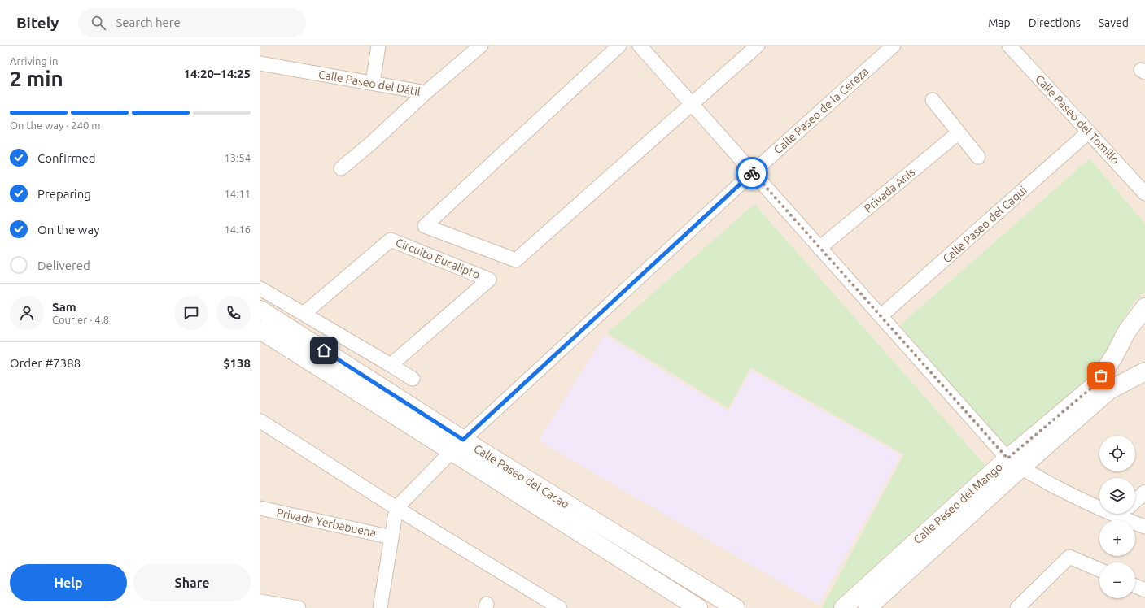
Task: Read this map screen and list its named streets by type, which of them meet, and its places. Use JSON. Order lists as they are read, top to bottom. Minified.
{"streets":{"street":["Calle Paseo del Dátil","Calle Paseo de la Cereza","Calle Paseo del Tomillo","Privada Anís","Calle Paseo del Caqui","Circuito Eucalipto","Calle Paseo del Cacao","Calle Paseo del Mango","Privada Yerbabuena"]},"crossings":[["Calle Paseo de la Cereza","Calle Paseo del Cacao"],["Calle Paseo del Tomillo","Calle Paseo del Caqui"]],"page":{"header":"Bitely","search":"Search here","nav":["Map","Directions","Saved"],"heading":["2 min","Arriving in","14:20–14:25"],"panel":["Sam","Courier · 4.8","Order #7388","$138"],"bar":"On the way · 240 m","list":[["Confirmed","13:54"],["Preparing","14:11"],["On the way","14:16"],"Delivered"],"map_buttons":["+","−"],"buttons":["Help","Share"]}}
